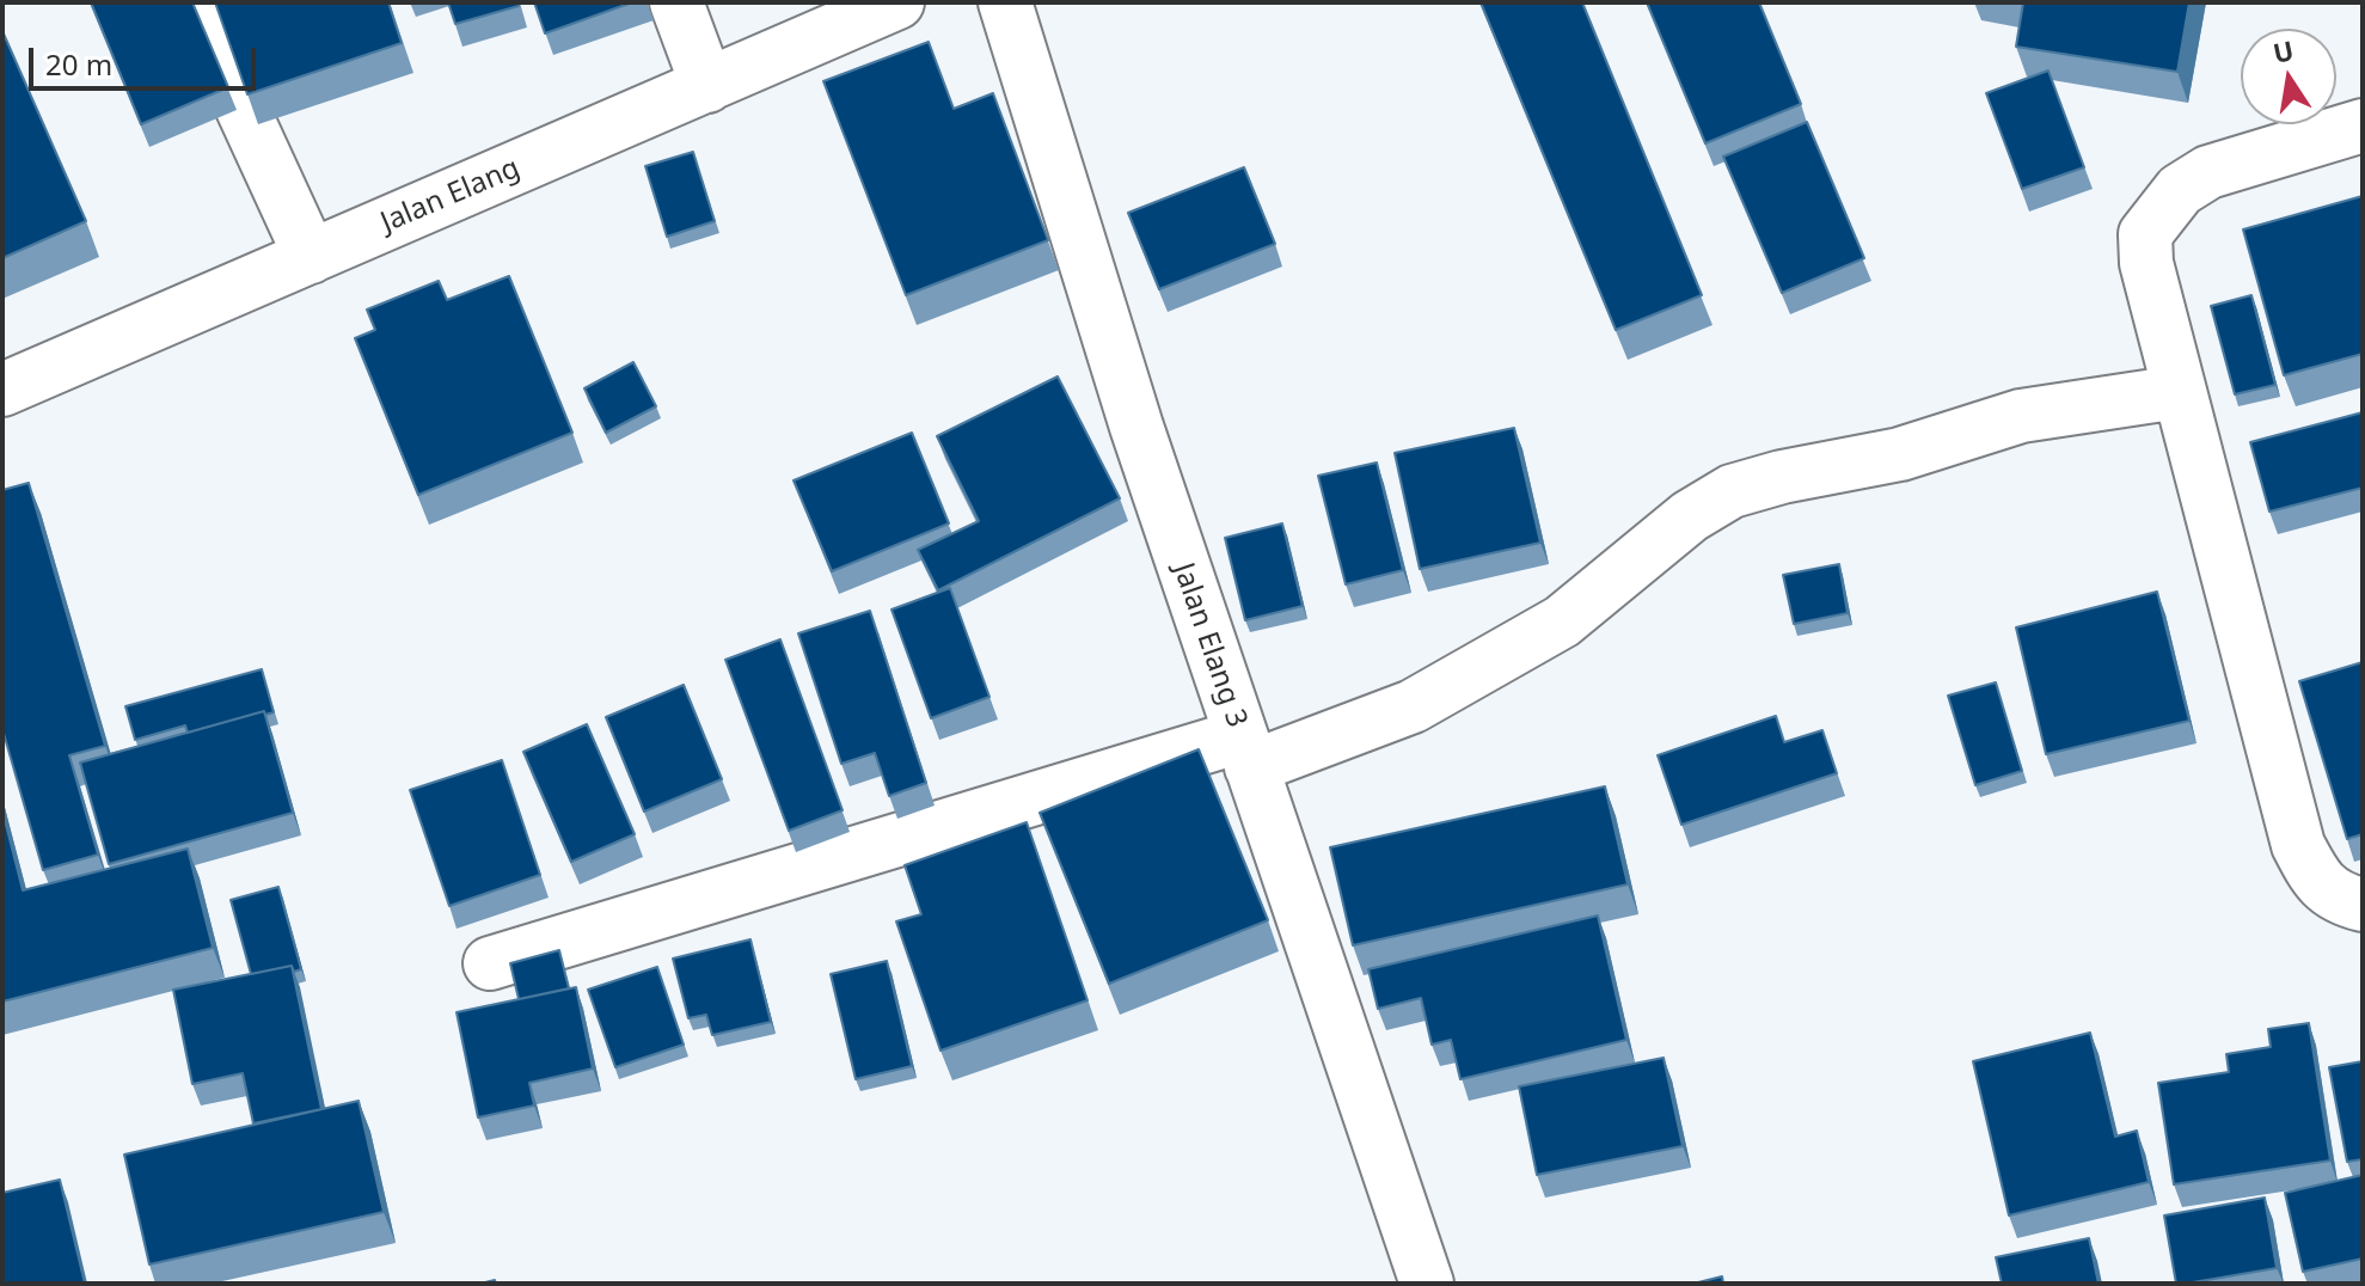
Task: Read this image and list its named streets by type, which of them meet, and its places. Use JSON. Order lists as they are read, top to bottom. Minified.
{"streets":{"street":["Jalan Elang","Jalan Elang 3"]},"scale_bar":"20 m","north":"top"}
